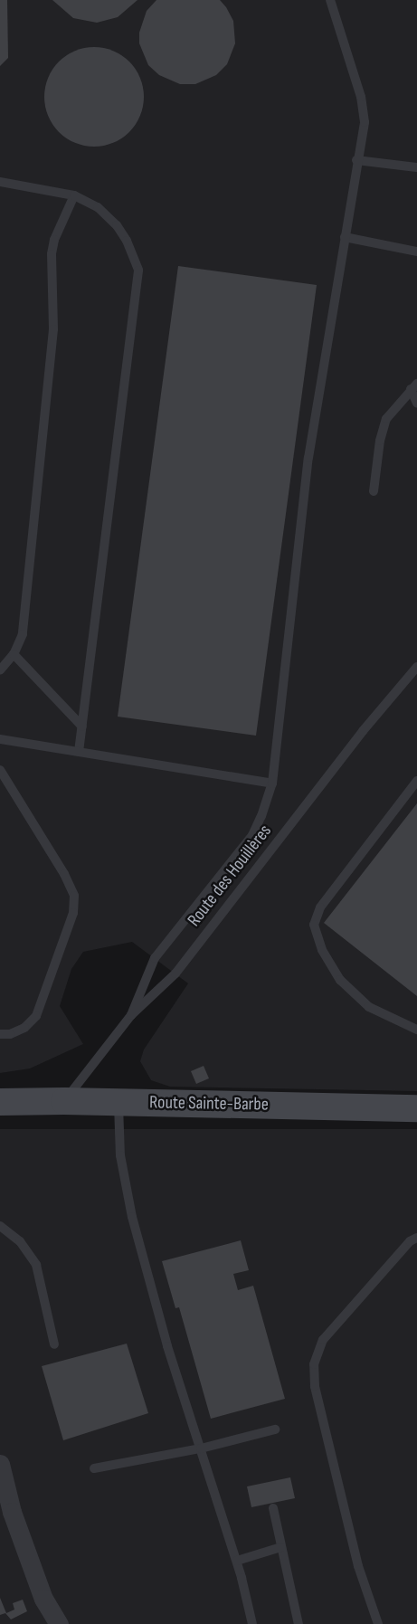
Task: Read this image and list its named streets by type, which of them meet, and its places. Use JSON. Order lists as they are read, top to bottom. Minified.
{"streets":{"main road":["Route Sainte-Barbe"],"lane":["Route des Houillères"]},"crossings":[["Route des Houillères","Route Sainte-Barbe"]]}
